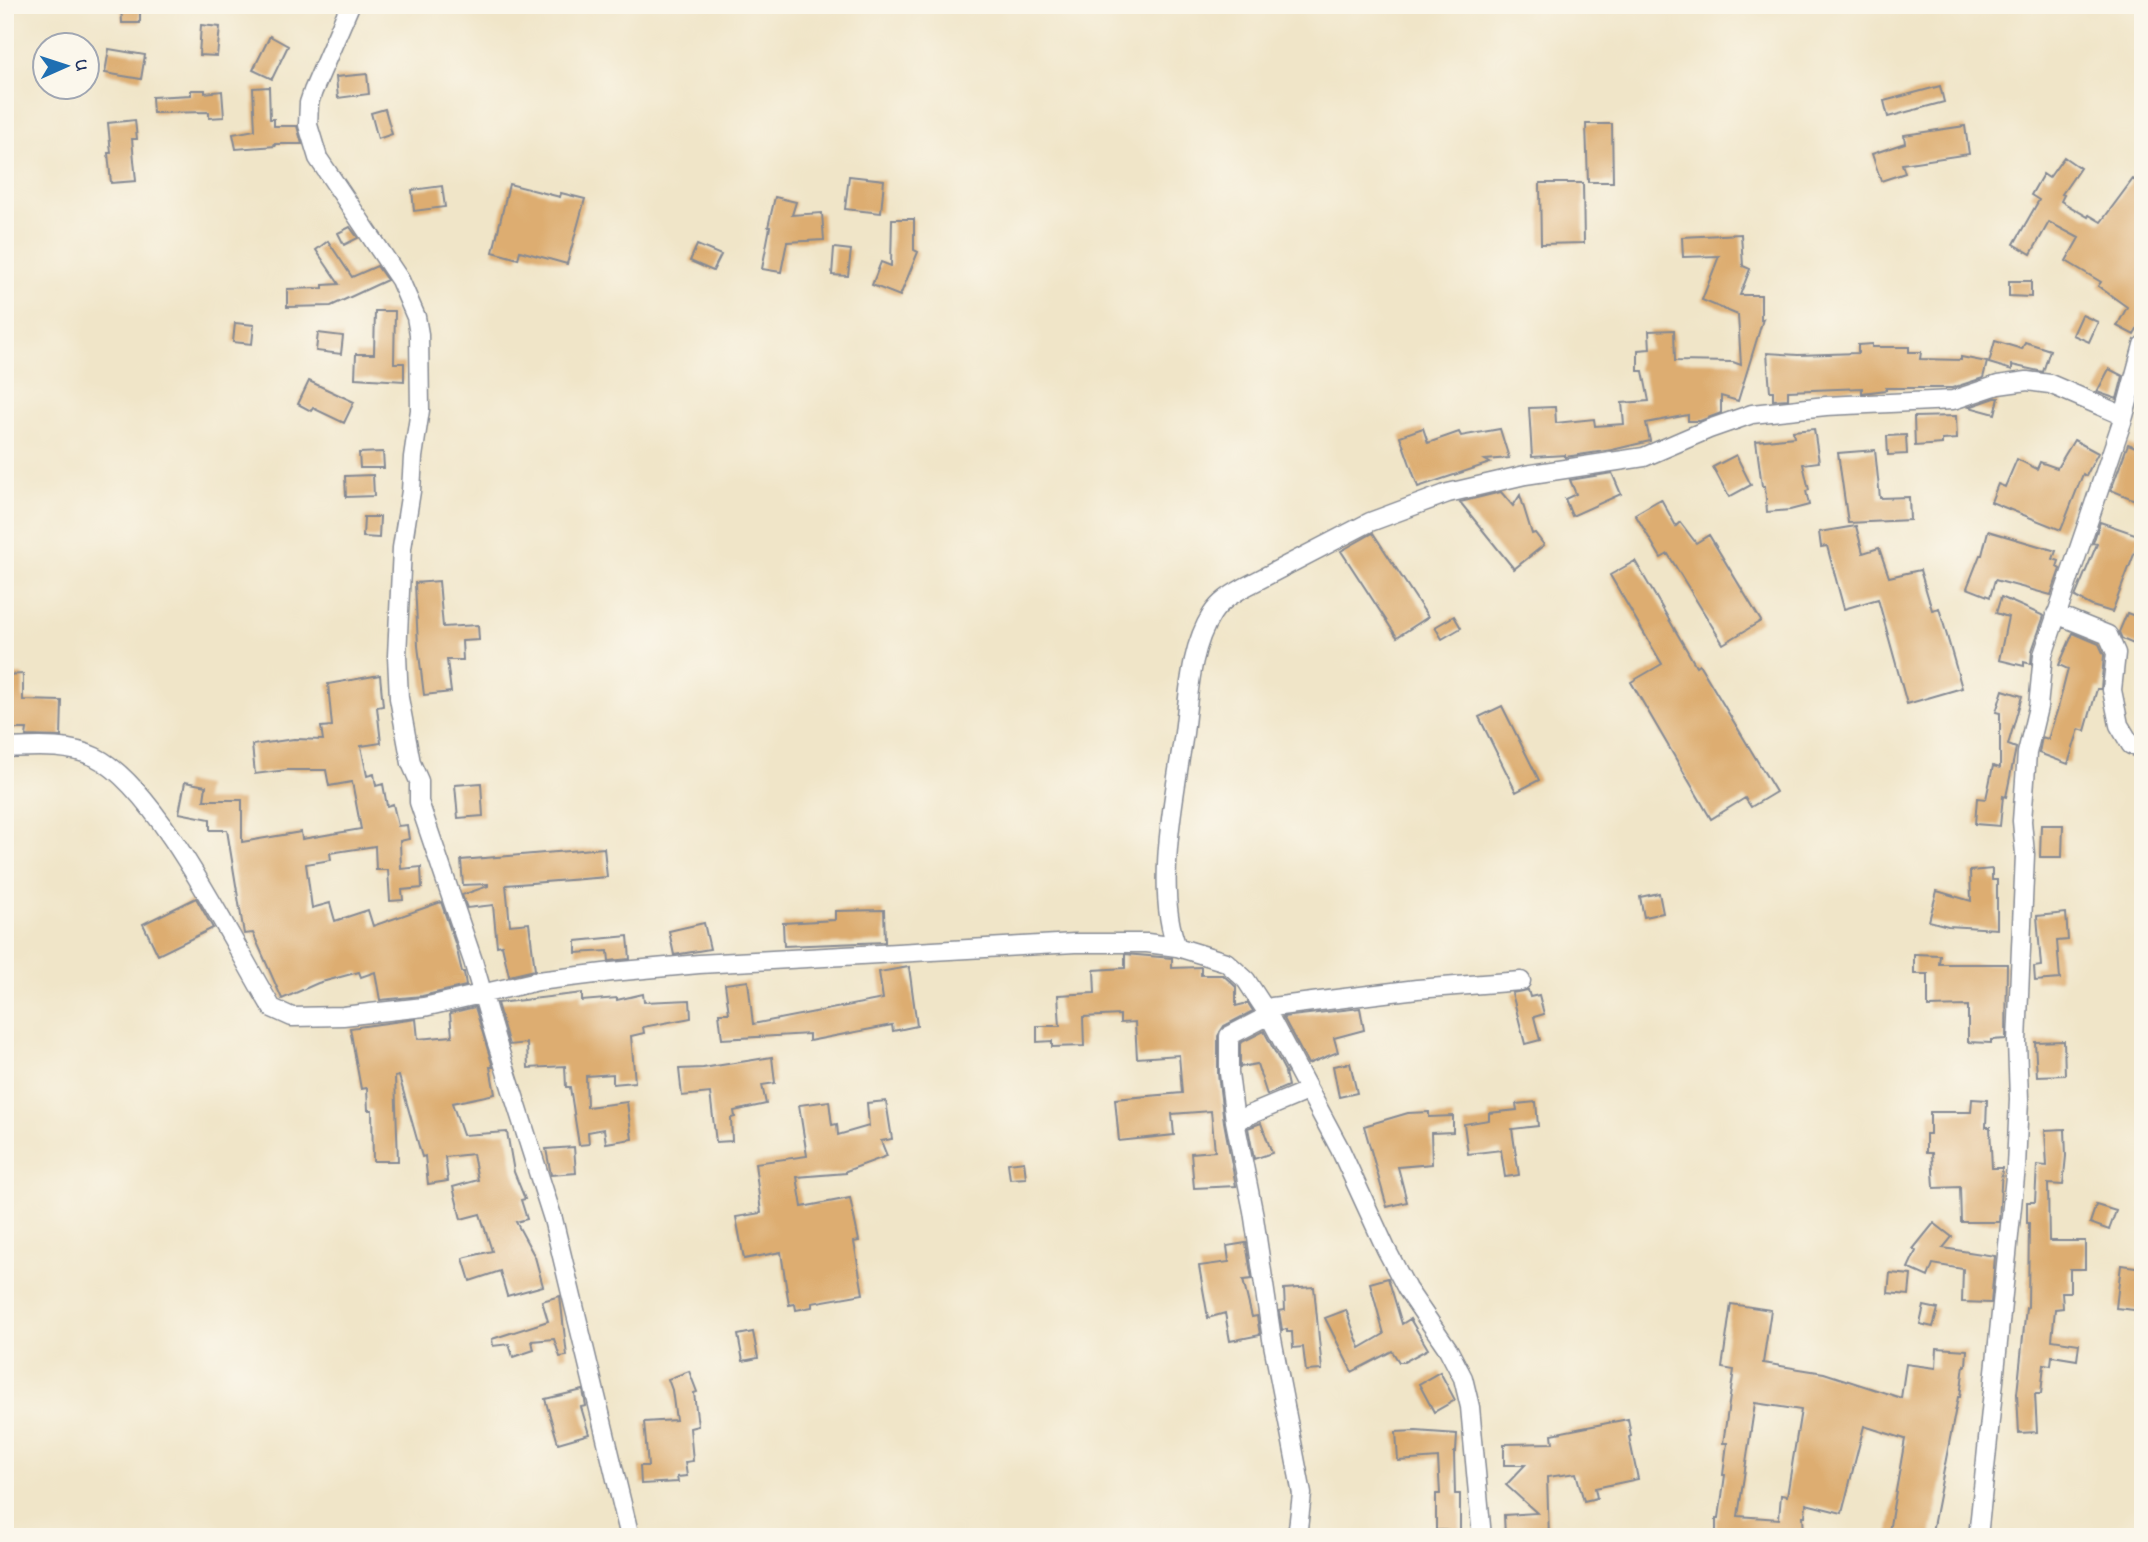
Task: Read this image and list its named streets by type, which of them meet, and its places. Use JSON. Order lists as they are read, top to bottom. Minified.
{"north":"right"}
